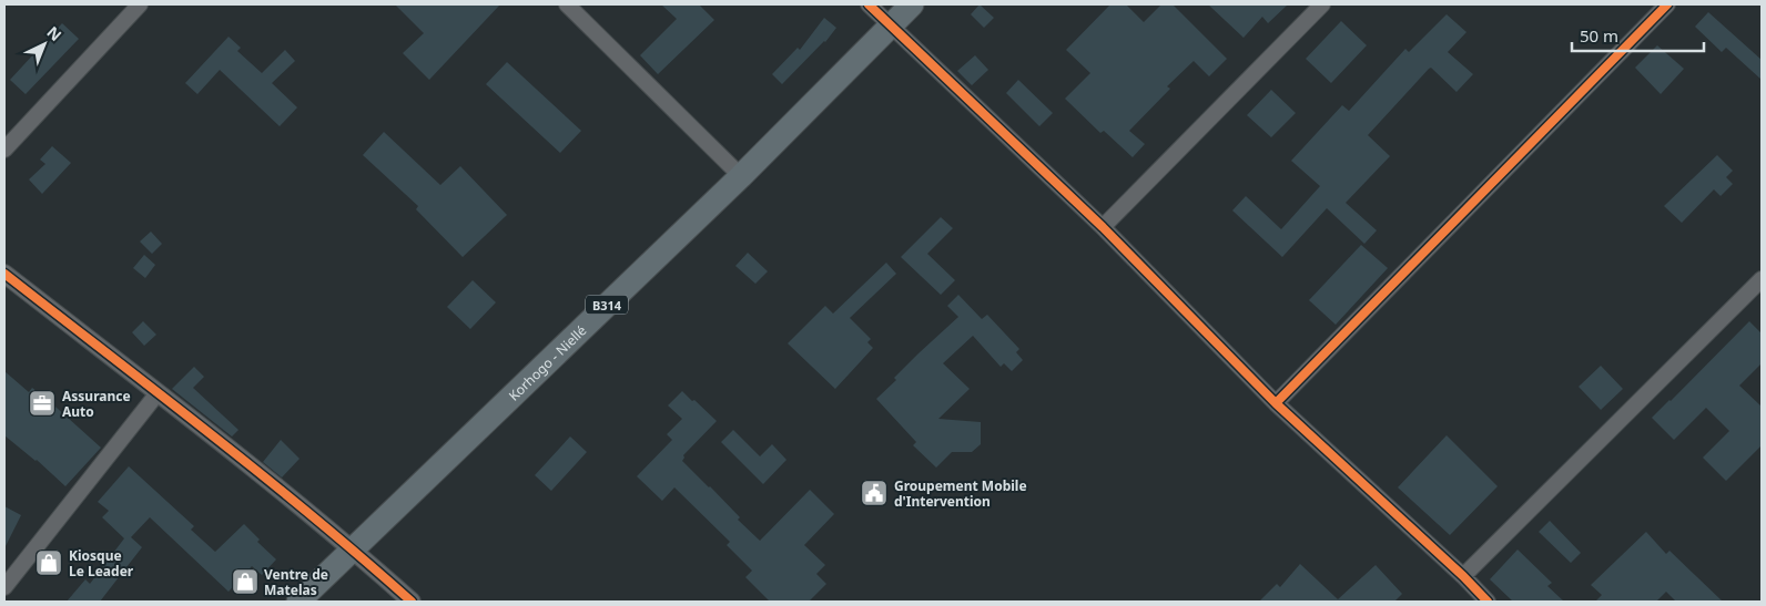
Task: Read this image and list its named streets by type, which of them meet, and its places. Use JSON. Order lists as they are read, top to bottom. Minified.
{"streets":{"main road":["B314","Korhogo - Niellé"]},"places":{"office":["Assurance Auto"],"public building":["Groupement Mobile d'Intervention"],"shop":["Kiosque Le Leader","Ventre de Matelas"]},"scale_bar":"50 m","north":"top right"}
